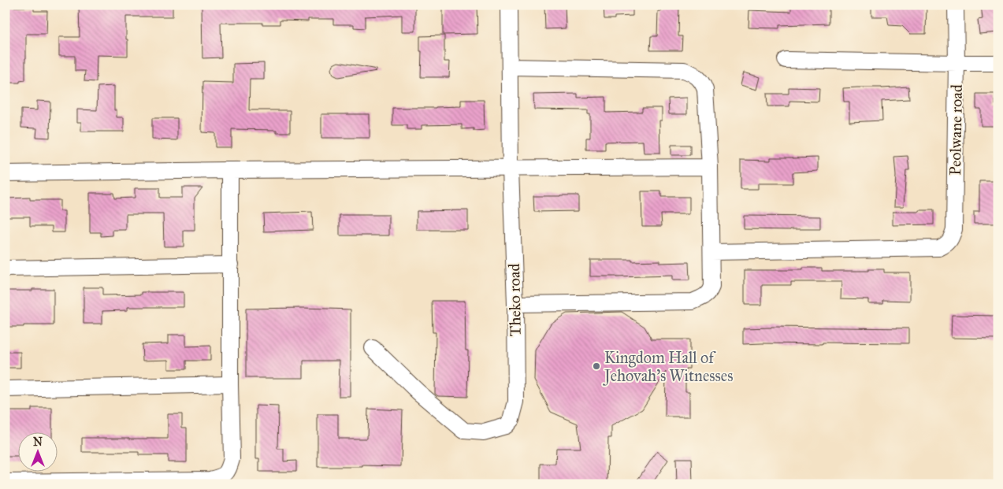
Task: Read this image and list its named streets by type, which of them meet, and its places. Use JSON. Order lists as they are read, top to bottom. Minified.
{"streets":{"street":["Peolwane road","Theko road"]},"places":["Kingdom Hall of Jehovah's Witnesses"],"north":"top"}
